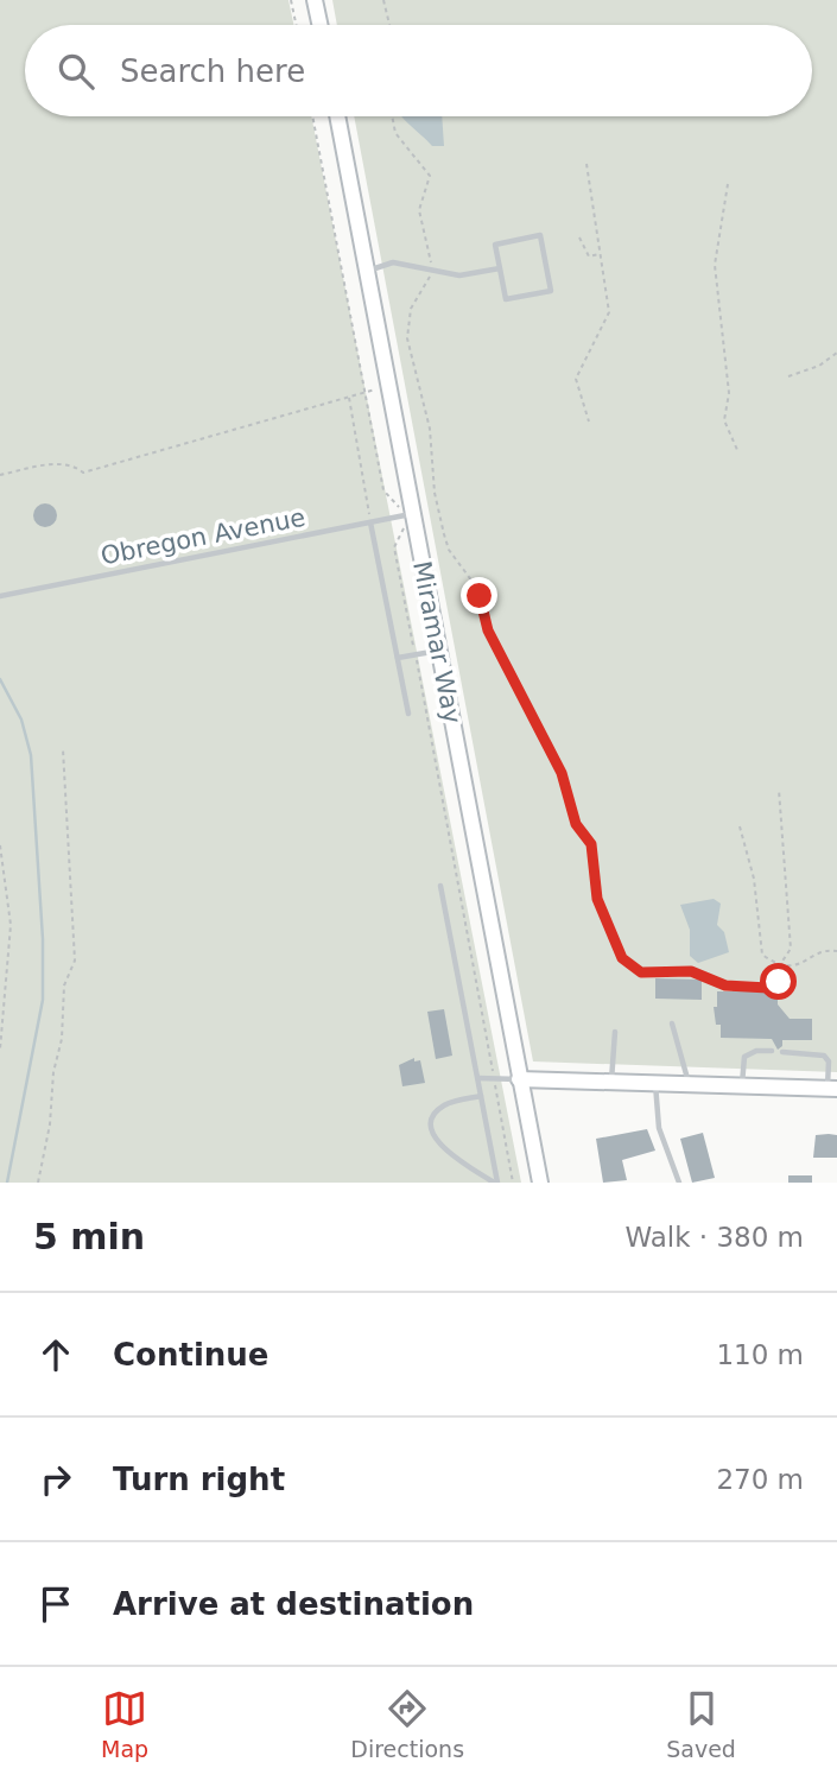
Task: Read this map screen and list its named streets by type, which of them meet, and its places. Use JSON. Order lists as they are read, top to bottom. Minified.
{"streets":{"street":["Miramar Way"],"lane":["Obregon Avenue"]},"crossings":[["Obregon Avenue","Miramar Way"]],"page":{"search":"Search here","heading":["5 min","Walk · 380 m"],"list":[["Continue","110 m"],["Turn right","270 m"],"Arrive at destination"],"nav":["Map","Directions","Saved"]}}
